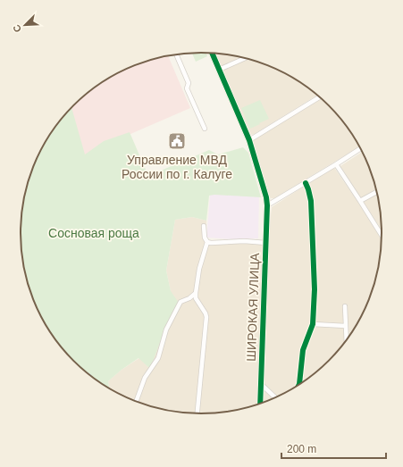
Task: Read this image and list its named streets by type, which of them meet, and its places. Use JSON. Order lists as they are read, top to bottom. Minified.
{"streets":{"street":["ШИРОКАЯ УЛИЦА"]},"parks":["Сосновая роща"],"places":{"public building":["Управление МВД России по г. Калуге"]},"scale_bar":"200 m","north":"bottom left"}
